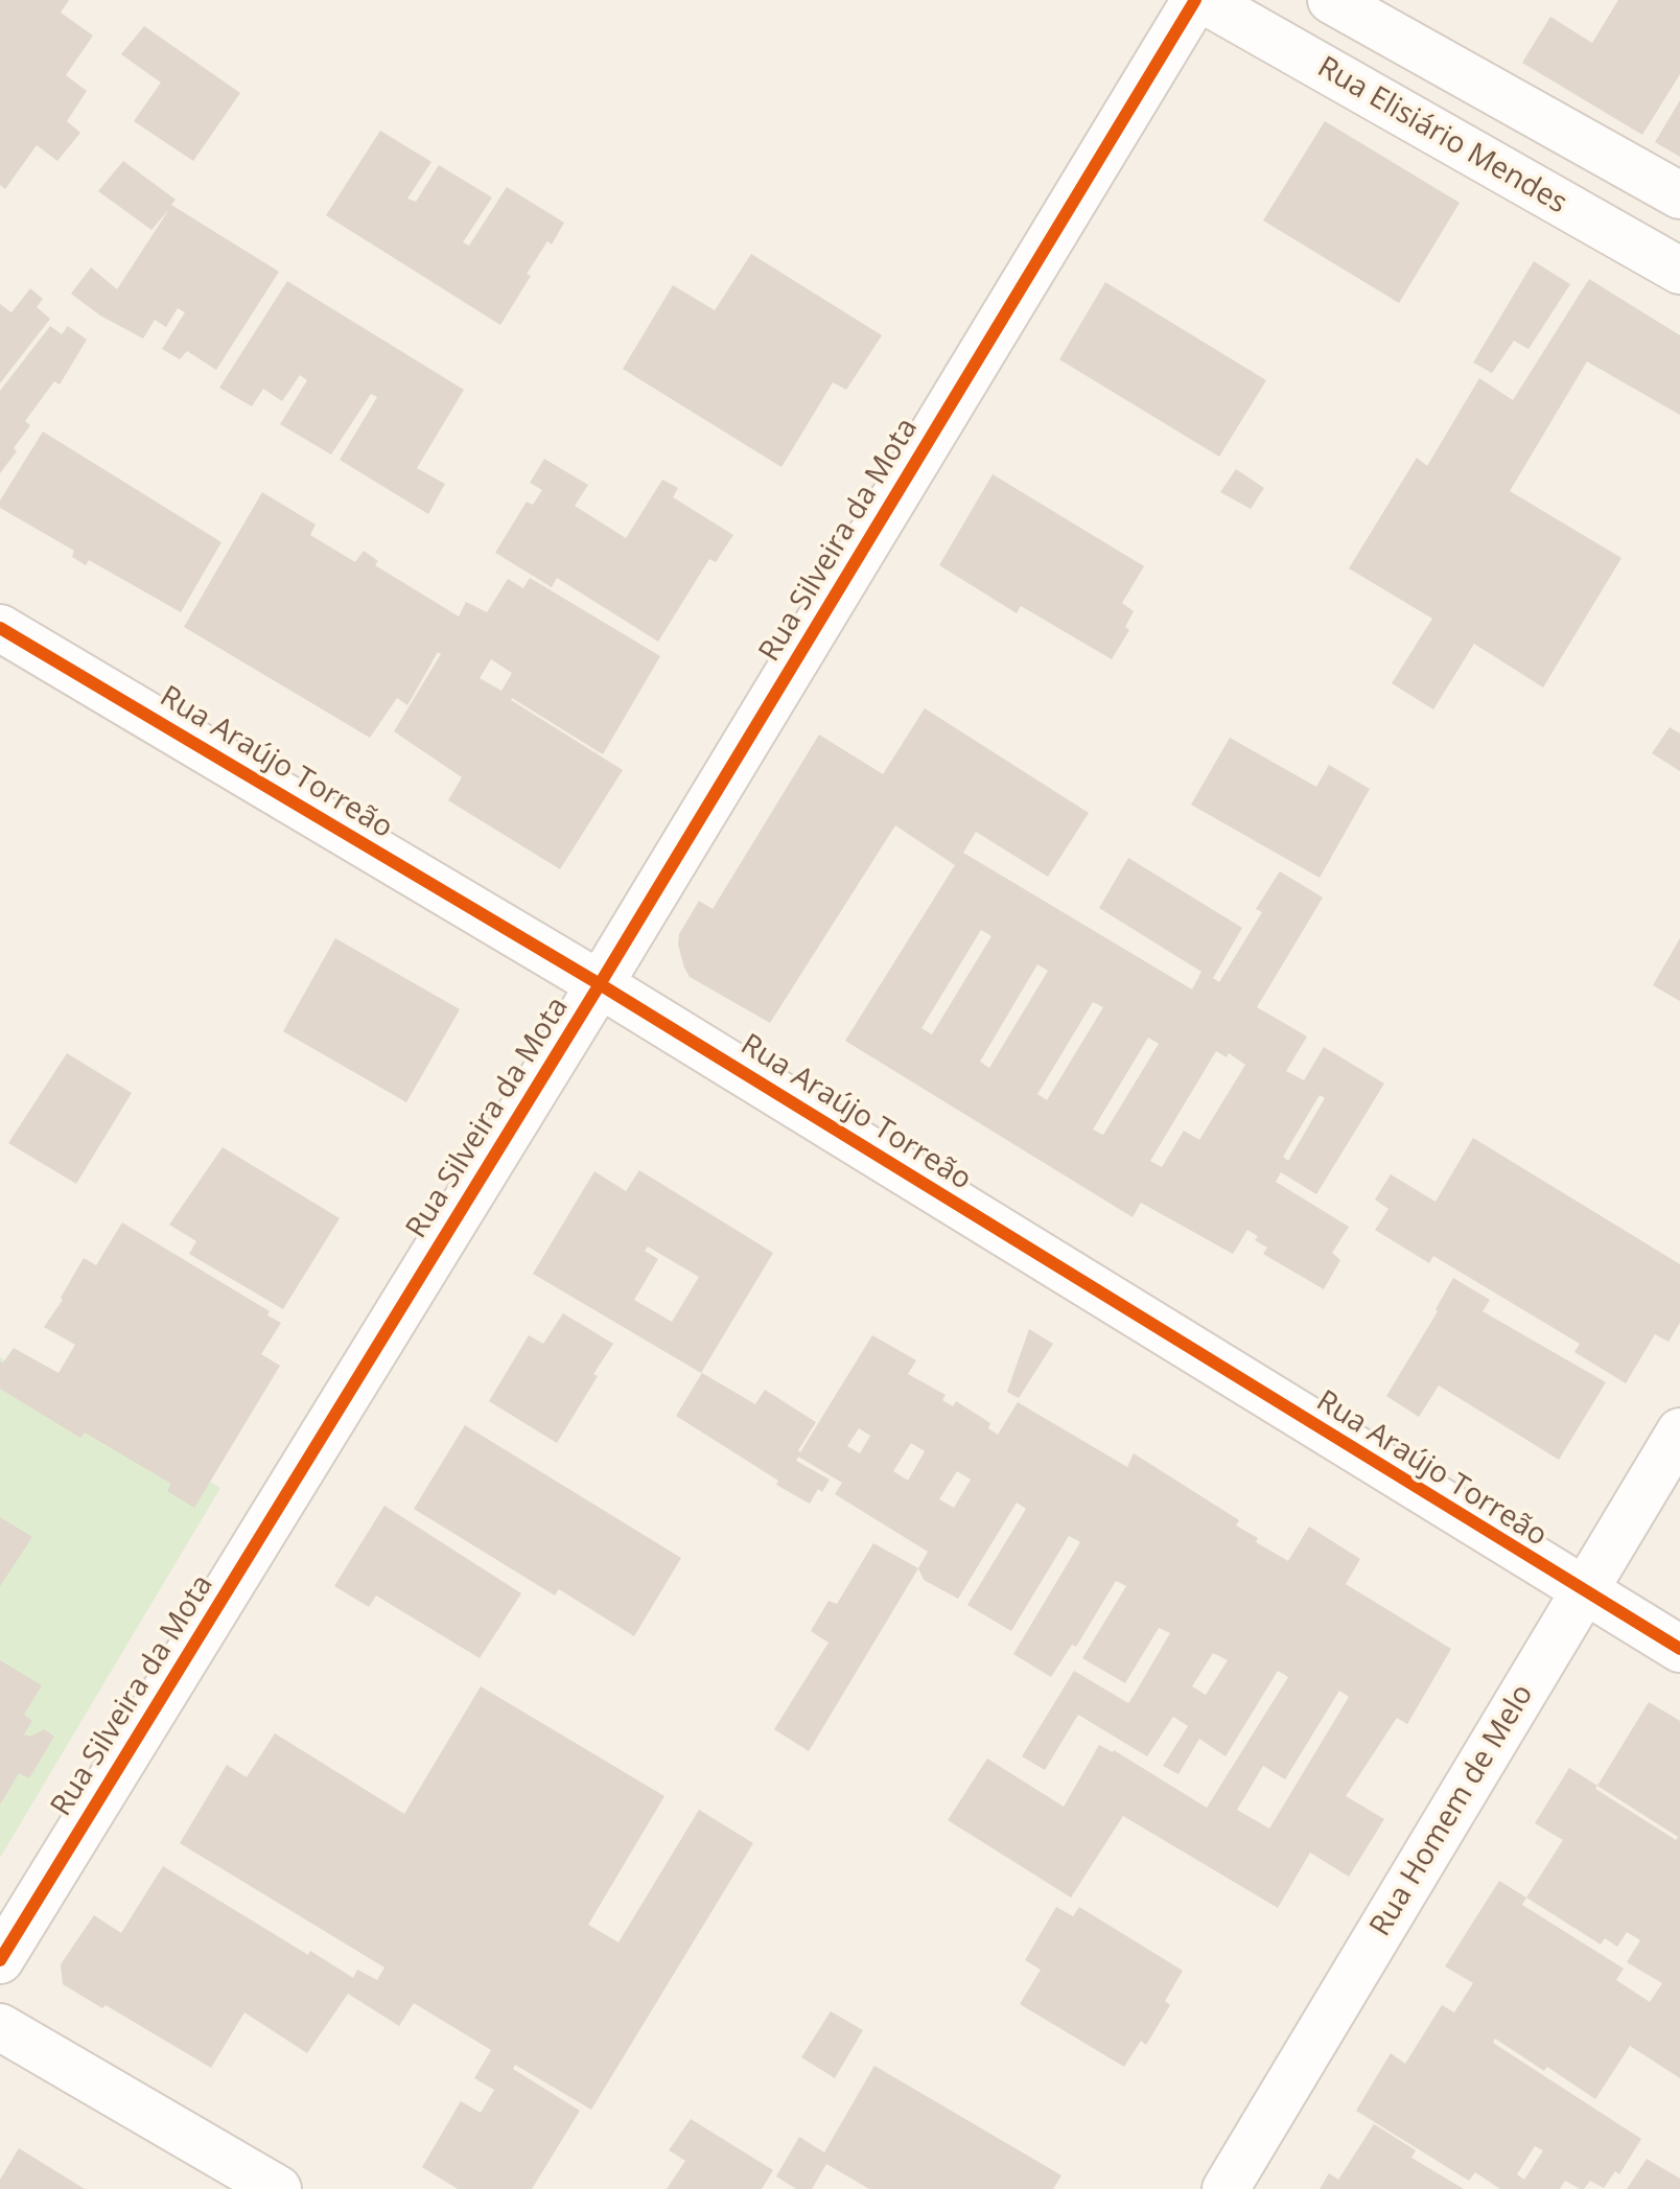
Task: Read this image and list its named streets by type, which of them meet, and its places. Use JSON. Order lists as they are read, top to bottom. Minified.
{"streets":{"street":["Rua Elisiário Mendes","Rua Silveira da Mota","Rua Araújo Torreão","Rua Homem de Melo"]},"crossings":[["Rua Silveira da Mota","Rua Araújo Torreão"],["Rua Araújo Torreão","Rua Homem de Melo"]]}
